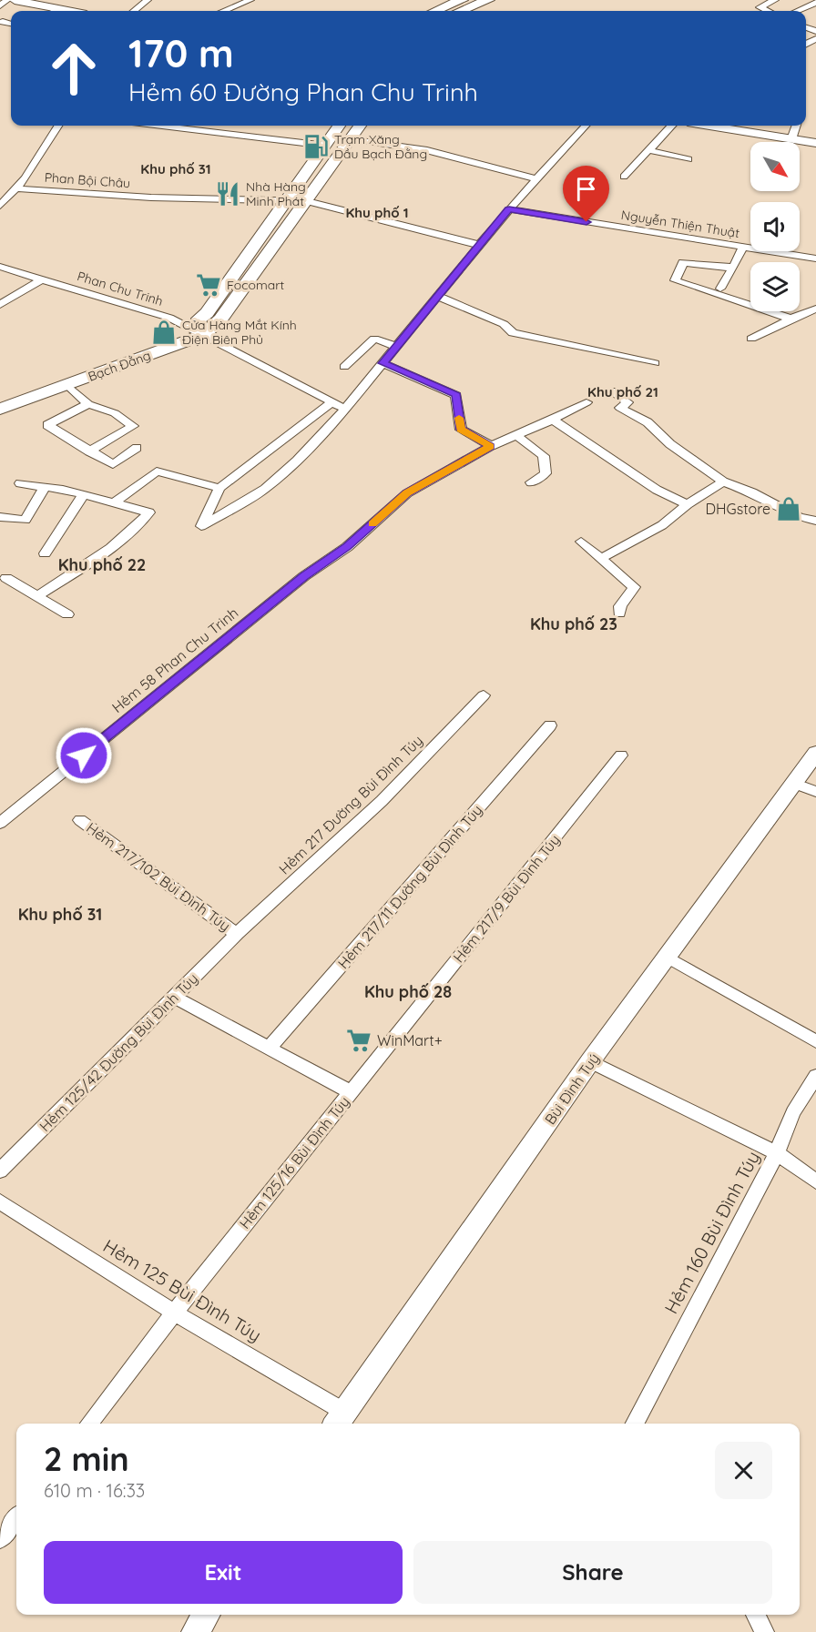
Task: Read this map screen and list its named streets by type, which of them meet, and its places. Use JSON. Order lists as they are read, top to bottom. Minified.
{"streets":{"main road":["Bạch Đằng"],"street":["Phan Bội Châu","Nguyễn Thiện Thuật","Phan Chu Trinh","Hẻm 58 Phan Chu Trinh","Hẻm 217 Đường Bùi Đình Túy","Hẻm 217/102 Bùi Đình Túy","Hẻm 217/11 Đường Bùi Đình Túy","Hẻm 217/9 Bùi Đình Túy","Hẻm 125/42 Đường Bùi Đình Túy","Bùi Đình Tuý","Hẻm 125/16 Bùi Đình Túy","Hẻm 160 Bùi Đình Túy","Hẻm 125 Bùi Đình Túy"]},"crossings":[["Phan Bội Châu","Bạch Đằng"],["Phan Chu Trinh","Bạch Đằng"],["Hẻm 217 Đường Bùi Đình Túy","Hẻm 217/102 Bùi Đình Túy"],["Hẻm 217 Đường Bùi Đình Túy","Hẻm 125/42 Đường Bùi Đình Túy"],["Hẻm 217/102 Bùi Đình Túy","Hẻm 125/42 Đường Bùi Đình Túy"],["Hẻm 217/11 Đường Bùi Đình Túy","Hẻm 125/16 Bùi Đình Túy"],["Hẻm 217/9 Bùi Đình Túy","Hẻm 125/16 Bùi Đình Túy"],["Hẻm 125/42 Đường Bùi Đình Túy","Hẻm 125/16 Bùi Đình Túy"],["Bùi Đình Tuý","Hẻm 160 Bùi Đình Túy"],["Bùi Đình Tuý","Hẻm 125 Bùi Đình Túy"],["Hẻm 125/16 Bùi Đình Túy","Hẻm 125 Bùi Đình Túy"]],"districts":["Khu phố 31","Khu phố 1","Khu phố 21","Khu phố 22","Khu phố 23","Khu phố 31","Khu phố 28"],"places":{"fuel station":["Trạm Xăng Dầu Bạch Đằng"],"restaurant":["Nhà Hàng Minh Phát"],"supermarket":["Focomart","WinMart+"],"shop":["Cửa Hàng Mắt Kính Điện Biên Phủ","DHGstore"]},"north":"bottom right","page":{"turn":["170 m","Hẻm 60 Đường Phan Chu Trinh"],"heading":["2 min","610 m · 16:33"],"buttons":["Exit","Share"]}}
